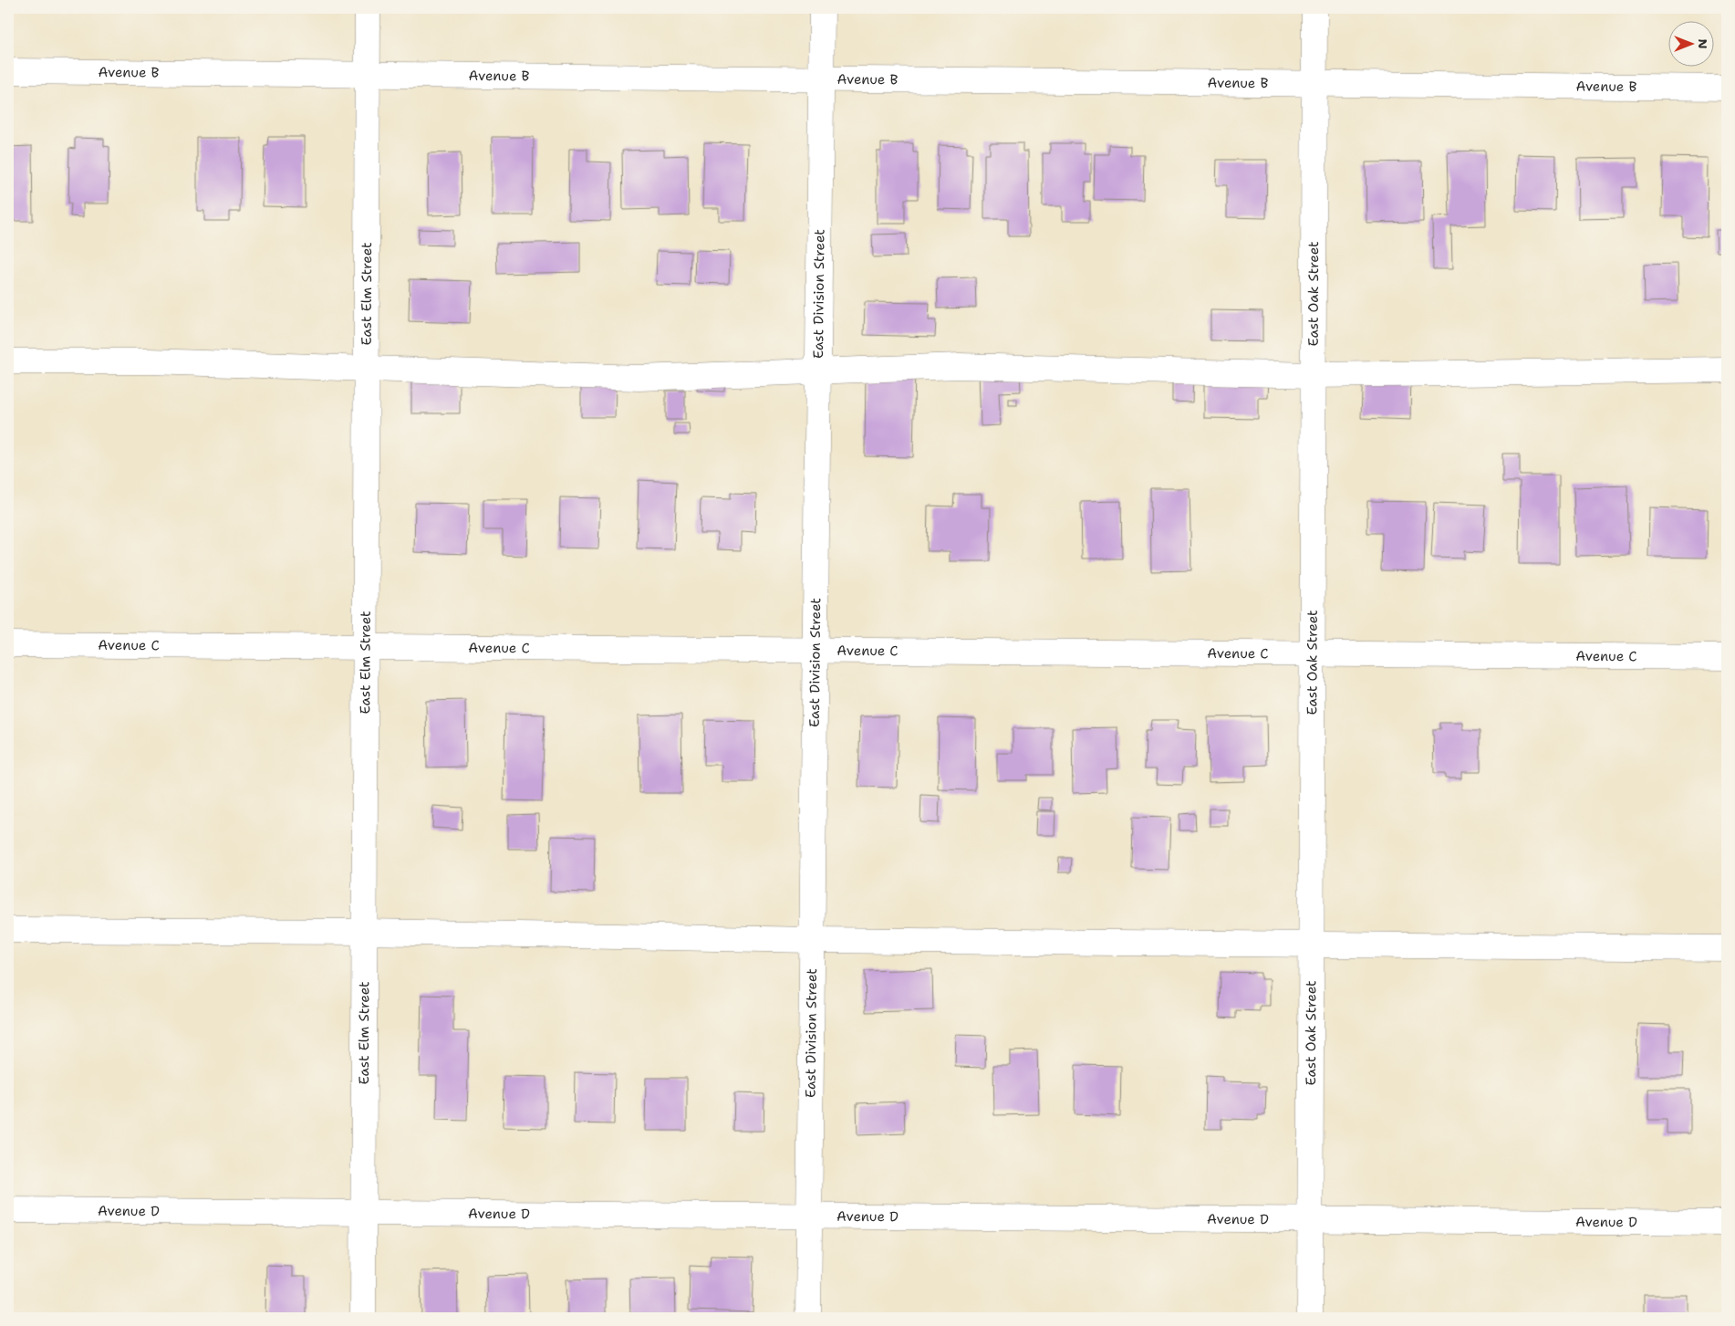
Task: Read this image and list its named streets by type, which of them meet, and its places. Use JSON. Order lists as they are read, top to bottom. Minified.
{"streets":{"street":["Avenue B","East Elm Street","East Division Street","East Oak Street","Avenue C","Avenue D"]},"crossings":[["Avenue B","East Elm Street"],["Avenue B","East Division Street"],["Avenue B","East Oak Street"],["East Elm Street","Avenue C"],["East Elm Street","Avenue D"],["East Division Street","Avenue C"],["East Division Street","Avenue D"],["East Oak Street","Avenue C"],["East Oak Street","Avenue D"]],"north":"right"}
